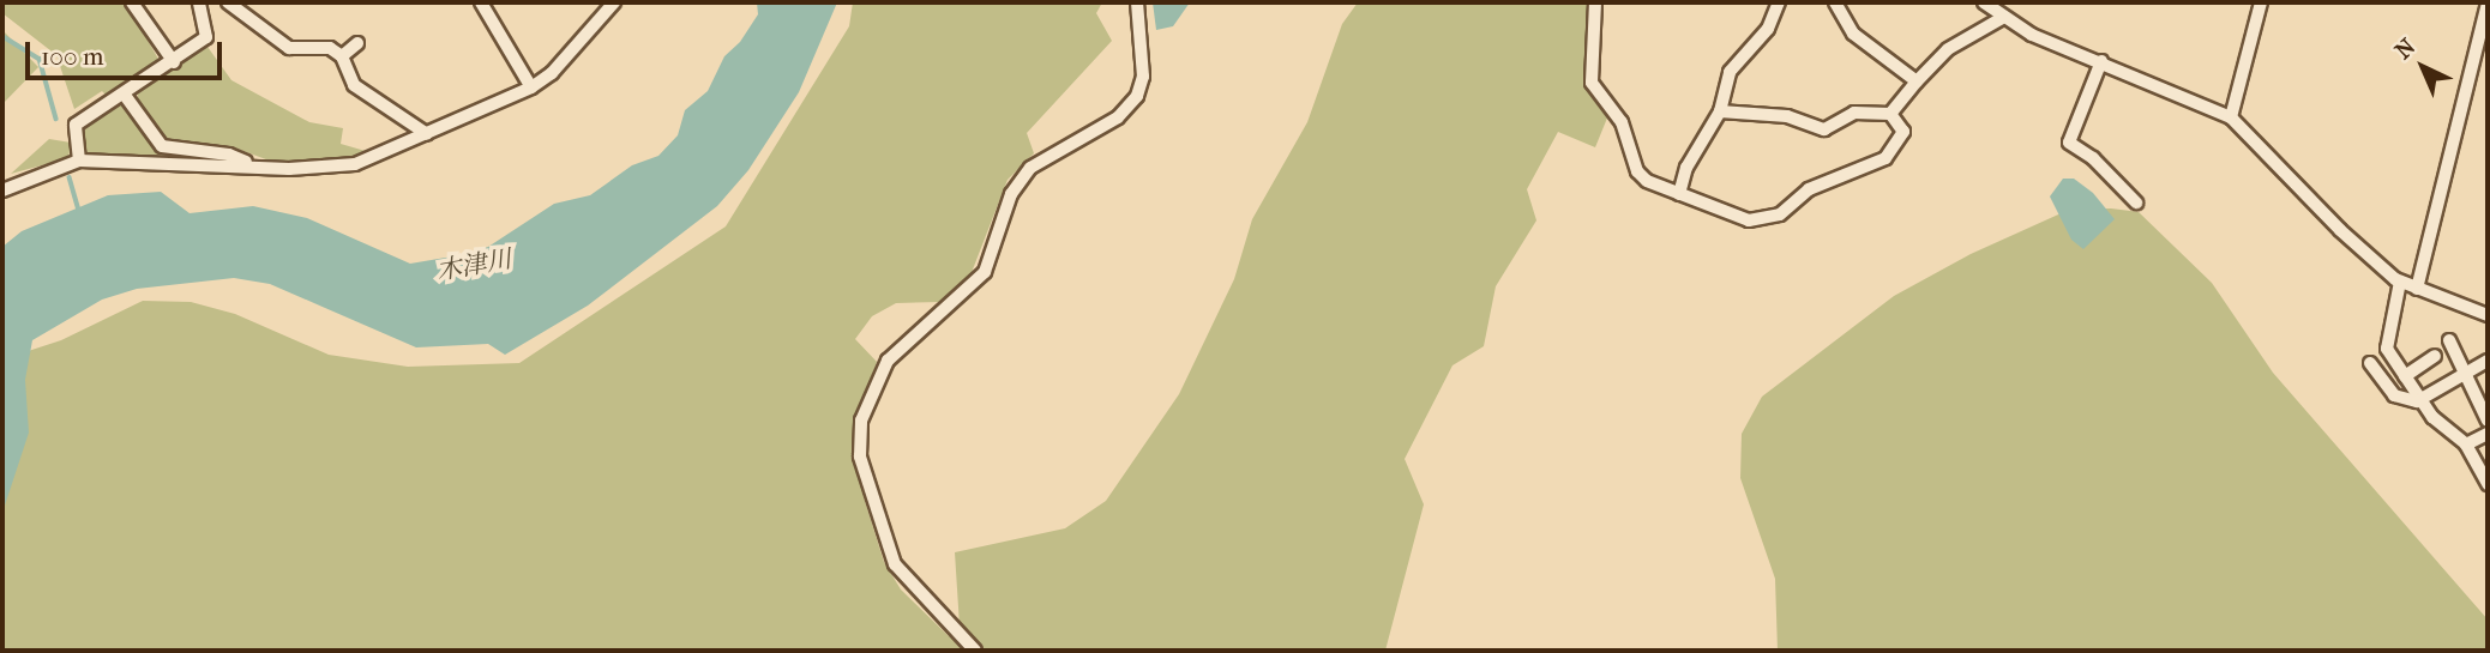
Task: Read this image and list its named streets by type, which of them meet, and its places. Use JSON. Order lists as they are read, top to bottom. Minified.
{"water":["木津川"],"scale_bar":"100 m","north":"top left"}
